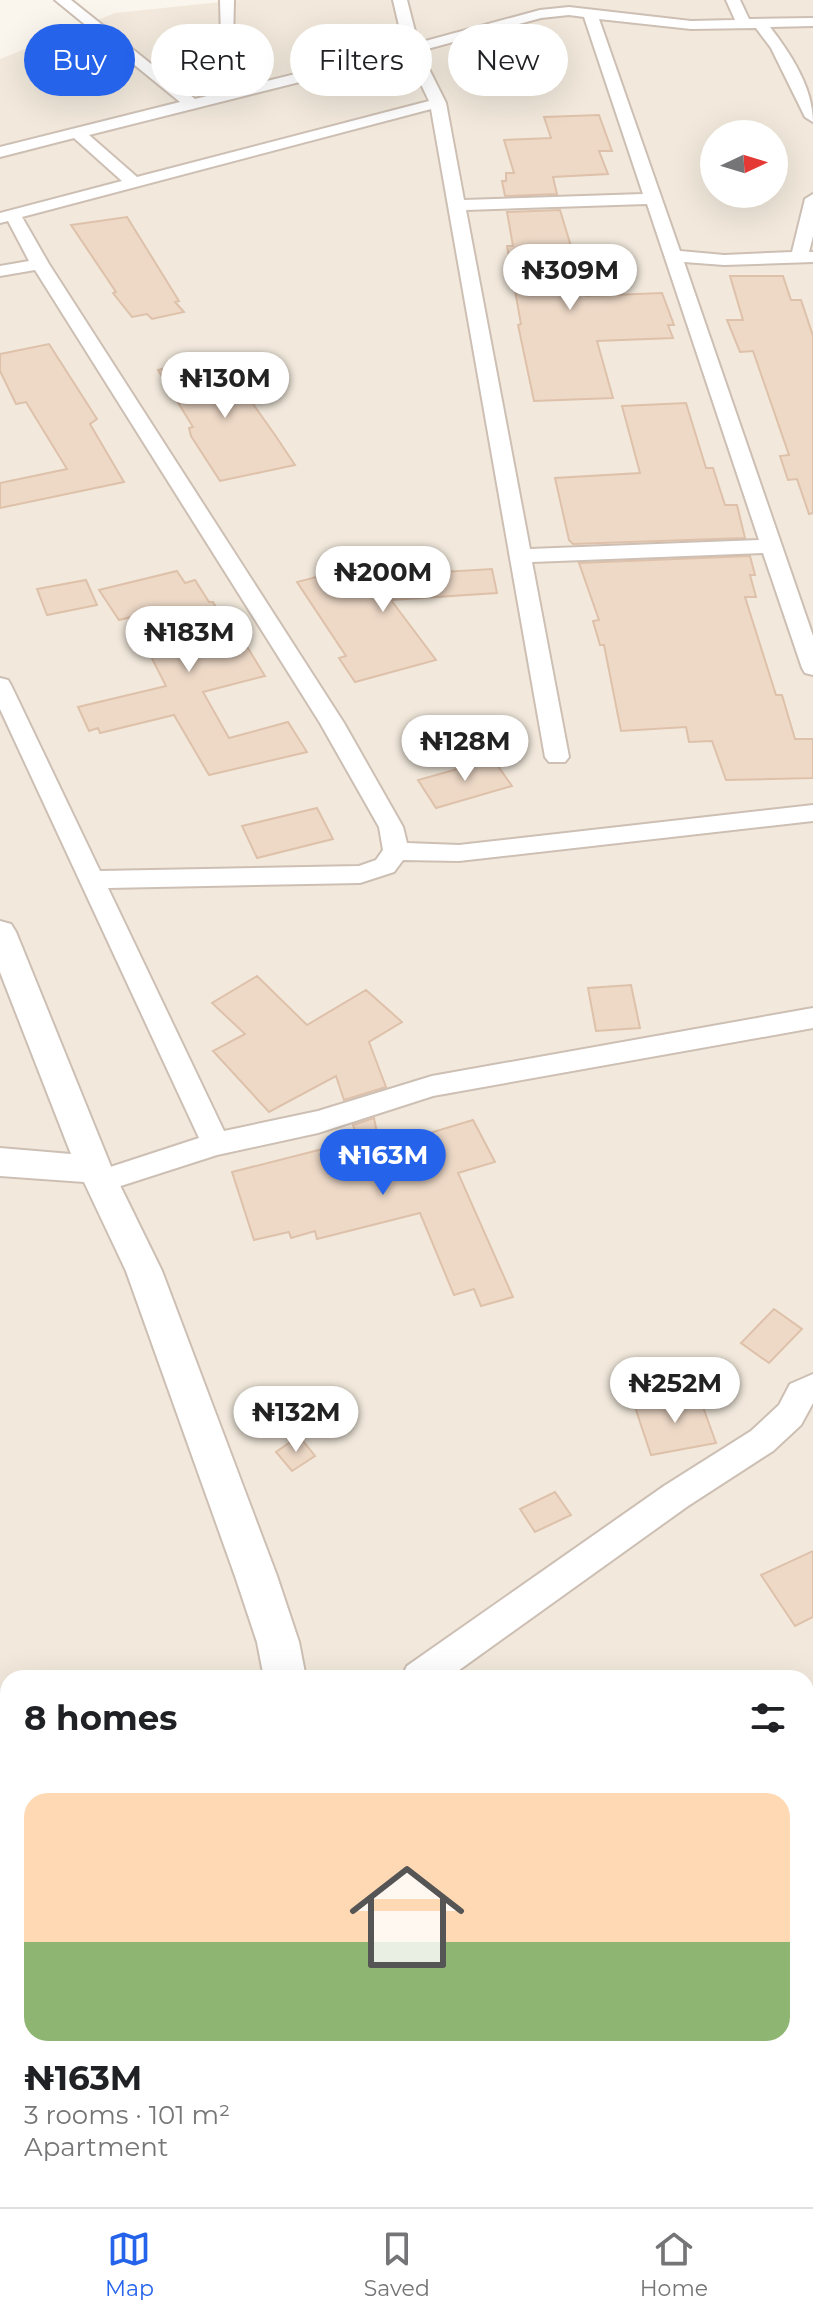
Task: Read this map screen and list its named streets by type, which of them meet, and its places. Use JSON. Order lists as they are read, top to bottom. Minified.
{"north":"right","page":{"chip":["Buy","Rent","Filters","New"],"price":["₦309M","₦130M","₦200M","₦183M","₦128M","₦163M","₦252M","₦132M"],"heading":"8 homes","list":[{"name":"₦163M","note":"3 rooms · 101 m² · Apartment"}],"tabs":["Map","Saved","Home"]}}
